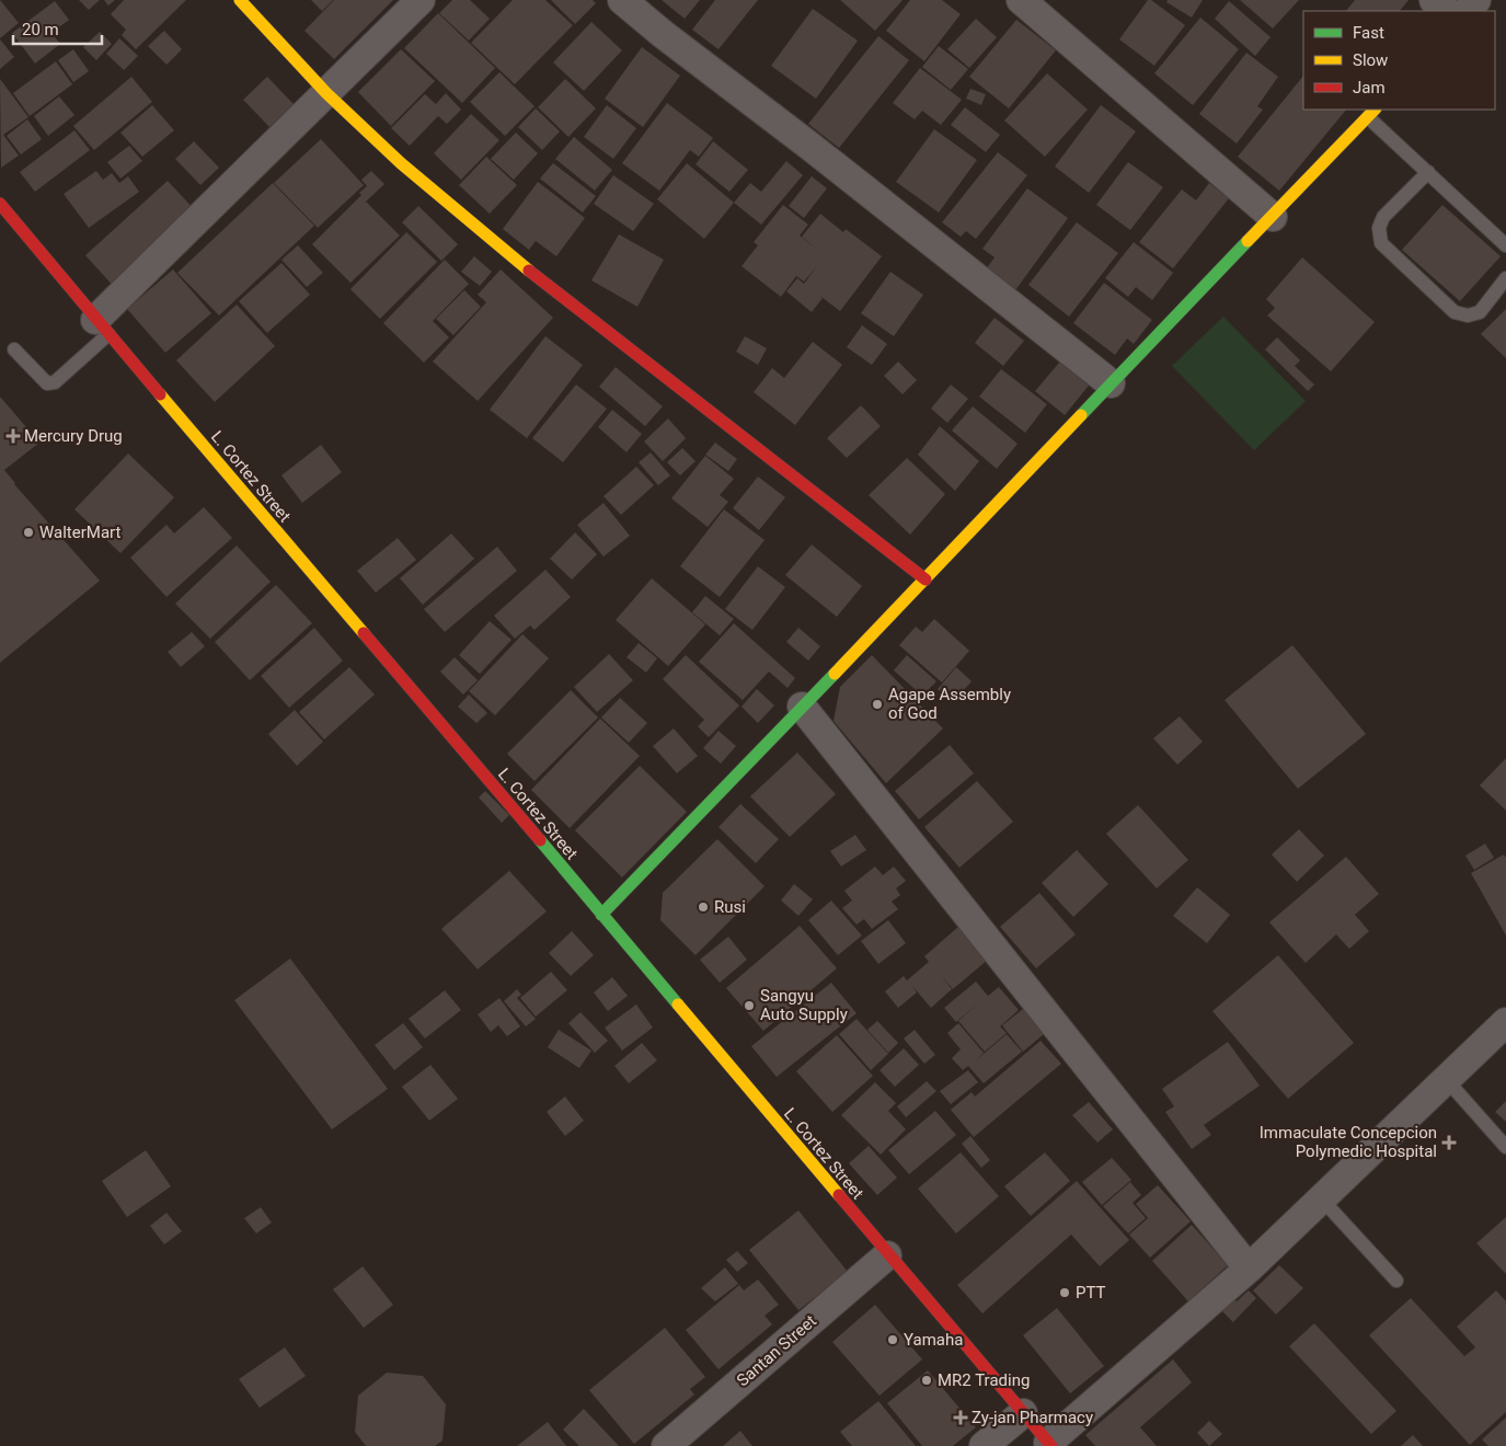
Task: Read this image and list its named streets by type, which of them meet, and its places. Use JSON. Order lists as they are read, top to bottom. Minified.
{"streets":{"street":["L. Cortez Street","Santan Street"]},"crossings":[["L. Cortez Street","Santan Street"]],"places":{"health":["Mercury Drug","Immaculate Concepcion Polymedic Hospital","Zy-jan Pharmacy"],"other":["WalterMart","Agape Assembly of God","Rusi","Sangyu Auto Supply","PTT","Yamaha","MR2 Trading"]},"legend":["Fast","Slow","Jam"],"scale_bar":"20 m"}
